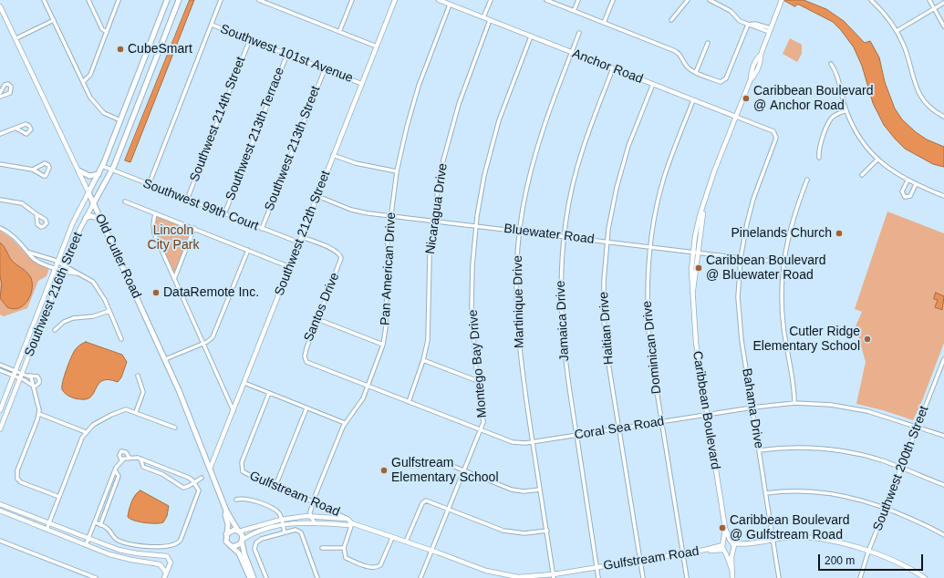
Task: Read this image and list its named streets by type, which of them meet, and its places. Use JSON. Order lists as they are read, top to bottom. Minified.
{"streets":{"main road":["Old Cutler Road","Southwest 216th Street"],"street":["Southwest 101st Avenue","Anchor Road","Southwest 214th Street","Southwest 213th Terrace","Southwest 213th Street","Southwest 99th Court","Nicaragua Drive","Southwest 212th Street","Bluewater Road","Pan American Drive","Martinique Drive","Santos Drive","Jamaica Drive","Haitian Drive","Dominican Drive","Montego Bay Drive","Bahama Drive","Caribbean Boulevard","Coral Sea Road","Southwest 200th Street","Gulfstream Road"]},"crossings":[["Southwest 101st Avenue","Southwest 214th Street"],["Southwest 101st Avenue","Southwest 213th Terrace"],["Southwest 101st Avenue","Southwest 213th Street"],["Southwest 101st Avenue","Southwest 212th Street"],["Anchor Road","Nicaragua Drive"],["Anchor Road","Pan American Drive"],["Anchor Road","Martinique Drive"],["Anchor Road","Jamaica Drive"],["Anchor Road","Haitian Drive"],["Anchor Road","Dominican Drive"],["Anchor Road","Montego Bay Drive"],["Anchor Road","Bahama Drive"],["Anchor Road","Caribbean Boulevard"],["Southwest 214th Street","Southwest 99th Court"],["Southwest 213th Terrace","Southwest 99th Court"],["Southwest 213th Street","Southwest 99th Court"],["Southwest 99th Court","Southwest 212th Street"],["Southwest 99th Court","Southwest 216th Street"],["Nicaragua Drive","Bluewater Road"],["Nicaragua Drive","Coral Sea Road"],["Southwest 212th Street","Bluewater Road"],["Southwest 212th Street","Old Cutler Road"],["Southwest 212th Street","Santos Drive"],["Bluewater Road","Pan American Drive"],["Bluewater Road","Martinique Drive"],["Bluewater Road","Jamaica Drive"],["Bluewater Road","Haitian Drive"],["Bluewater Road","Dominican Drive"],["Bluewater Road","Montego Bay Drive"],["Bluewater Road","Bahama Drive"],["Bluewater Road","Caribbean Boulevard"],["Old Cutler Road","Southwest 216th Street"],["Pan American Drive","Coral Sea Road"],["Pan American Drive","Gulfstream Road"],["Martinique Drive","Coral Sea Road"],["Martinique Drive","Gulfstream Road"],["Santos Drive","Coral Sea Road"],["Jamaica Drive","Coral Sea Road"],["Jamaica Drive","Gulfstream Road"],["Haitian Drive","Coral Sea Road"],["Haitian Drive","Gulfstream Road"],["Dominican Drive","Coral Sea Road"],["Dominican Drive","Gulfstream Road"],["Montego Bay Drive","Coral Sea Road"],["Montego Bay Drive","Gulfstream Road"],["Bahama Drive","Coral Sea Road"],["Caribbean Boulevard","Coral Sea Road"],["Caribbean Boulevard","Gulfstream Road"],["Coral Sea Road","Southwest 200th Street"]],"parks":["Lincoln City Park"],"places":["CubeSmart","Caribbean Boulevard @ Anchor Road","Pinelands Church","Caribbean Boulevard @ Bluewater Road","DataRemote Inc.","Cutler Ridge Elementary School","Gulfstream Elementary School","Caribbean Boulevard @ Gulfstream Road"],"scale_bar":"200 m"}
